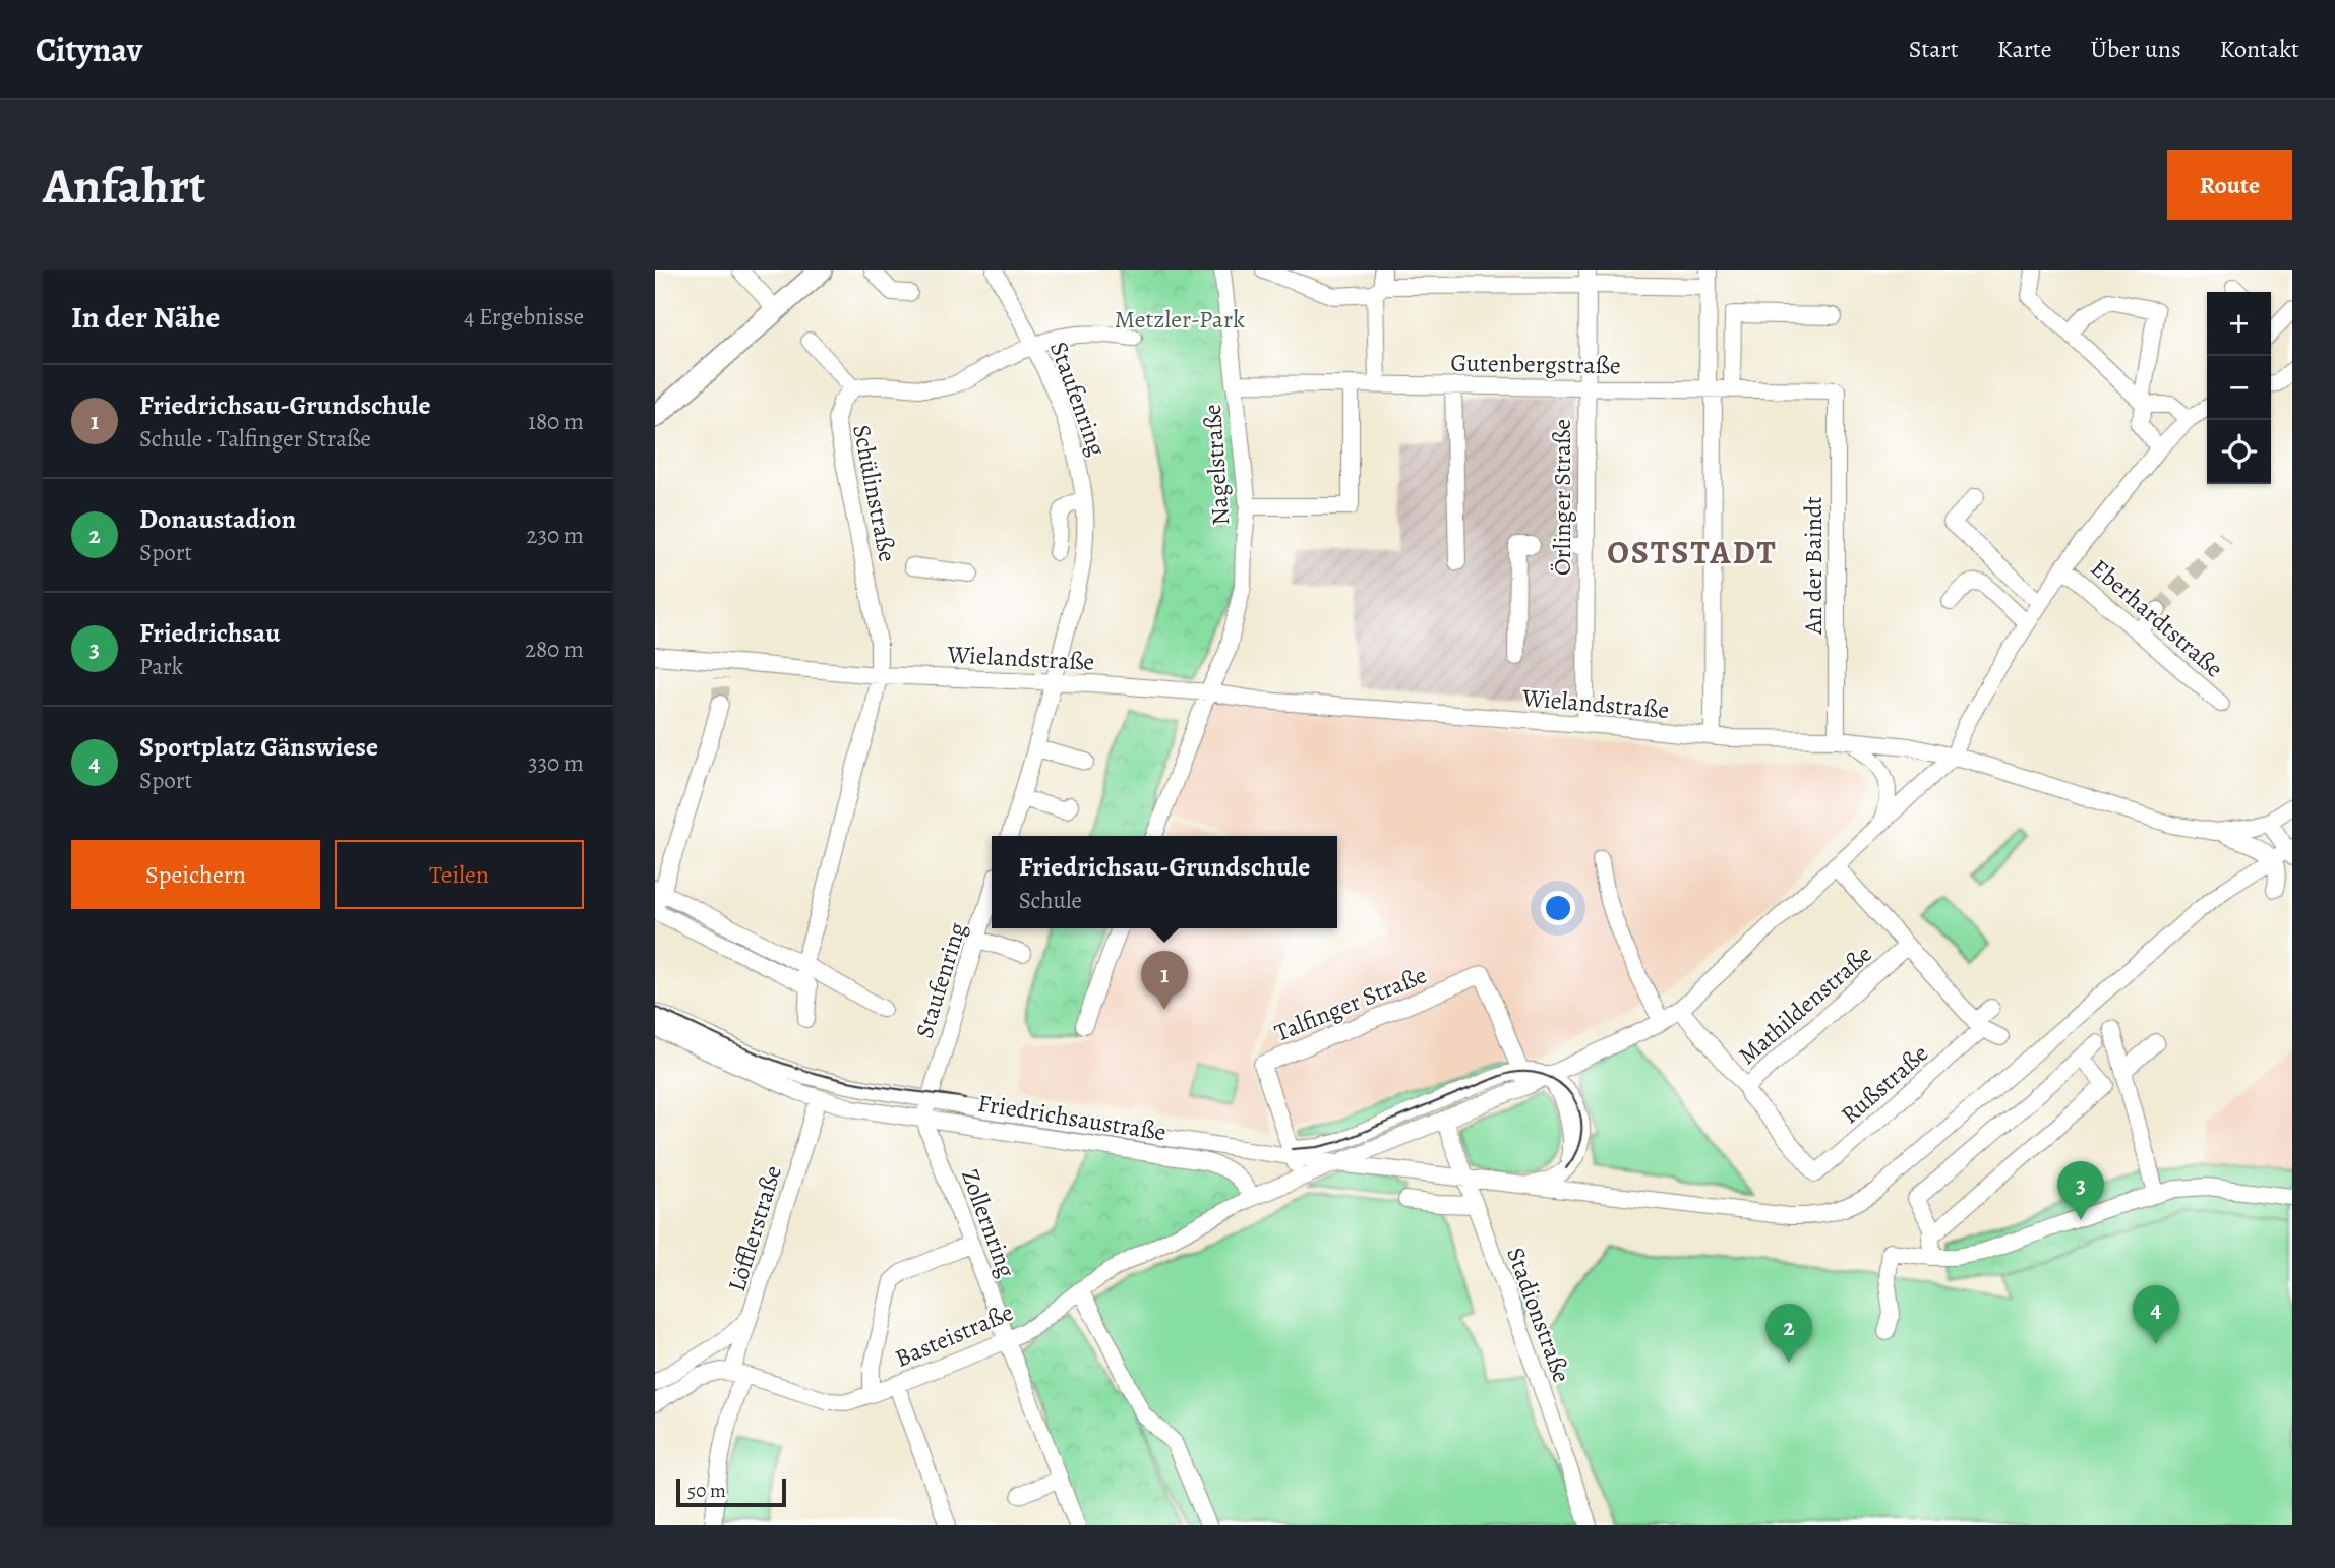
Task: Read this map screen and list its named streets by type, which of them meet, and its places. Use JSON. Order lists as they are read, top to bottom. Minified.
{"streets":{"street":["Gutenbergstraße","Staufenring","Nagelstraße","Schülinstraße","Örlinger Straße","An der Baindt","Eberhardtstraße","Wielandstraße","Talfinger Straße","Mathildenstraße","Rußstraße","Friedrichsaustraße","Zollernring","Löfflerstraße","Stadionstraße","Basteistraße"]},"crossings":[["Gutenbergstraße","Nagelstraße"],["Gutenbergstraße","Örlinger Straße"],["Gutenbergstraße","An der Baindt"],["Staufenring","Wielandstraße"],["Nagelstraße","Wielandstraße"],["Schülinstraße","Wielandstraße"],["Örlinger Straße","Wielandstraße"],["An der Baindt","Wielandstraße"],["Eberhardtstraße","Wielandstraße"],["Mathildenstraße","Rußstraße"],["Friedrichsaustraße","Zollernring"],["Friedrichsaustraße","Löfflerstraße"],["Friedrichsaustraße","Basteistraße"],["Zollernring","Basteistraße"],["Löfflerstraße","Basteistraße"]],"districts":["OSTSTADT"],"parks":["Metzler-Park"],"scale_bar":"50 m","page":{"header":"Citynav","nav":["Start","Karte","Über uns","Kontakt"],"buttons":["Route",["Speichern","Teilen"]],"title":"Anfahrt","heading":["In der Nähe","4 Ergebnisse"],"map_buttons":["+","−"],"list":[{"mark":"1","name":"Friedrichsau-Grundschule","note":"Schule · Talfinger Straße","value":"180 m"},{"mark":"2","name":"Donaustadion","note":"Sport","value":"230 m"},{"mark":"3","name":"Friedrichsau","note":"Park","value":"280 m"},{"mark":"4","name":"Sportplatz Gänswiese","note":"Sport","value":"330 m"}],"popup":["Friedrichsau-Grundschule","Schule"],"pins":["1","3","4","2"],"scale":"50 m"}}
